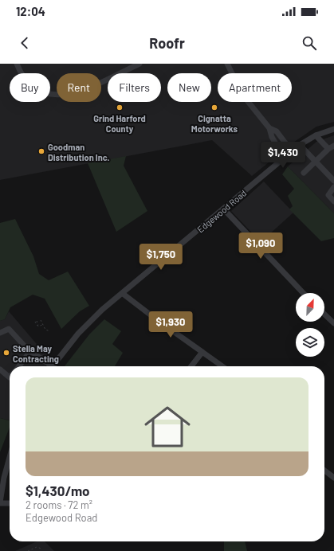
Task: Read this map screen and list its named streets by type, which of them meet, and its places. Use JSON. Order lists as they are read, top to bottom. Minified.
{"streets":{"street":["Edgewood Road"]},"places":["Grind Harford County","Cignatta Motorworks","Goodman Distribution Inc.","Stella May Contracting"],"north":"top right","page":{"status":"12:04","header":"Roofr","chip":["Buy","Rent","Filters","New","Apartment"],"price":["$1,430","$1,090","$1,750","$1,930"],"list":[{"name":"$1,430/mo","note":"2 rooms · 72 m² · Edgewood Road"}]}}
